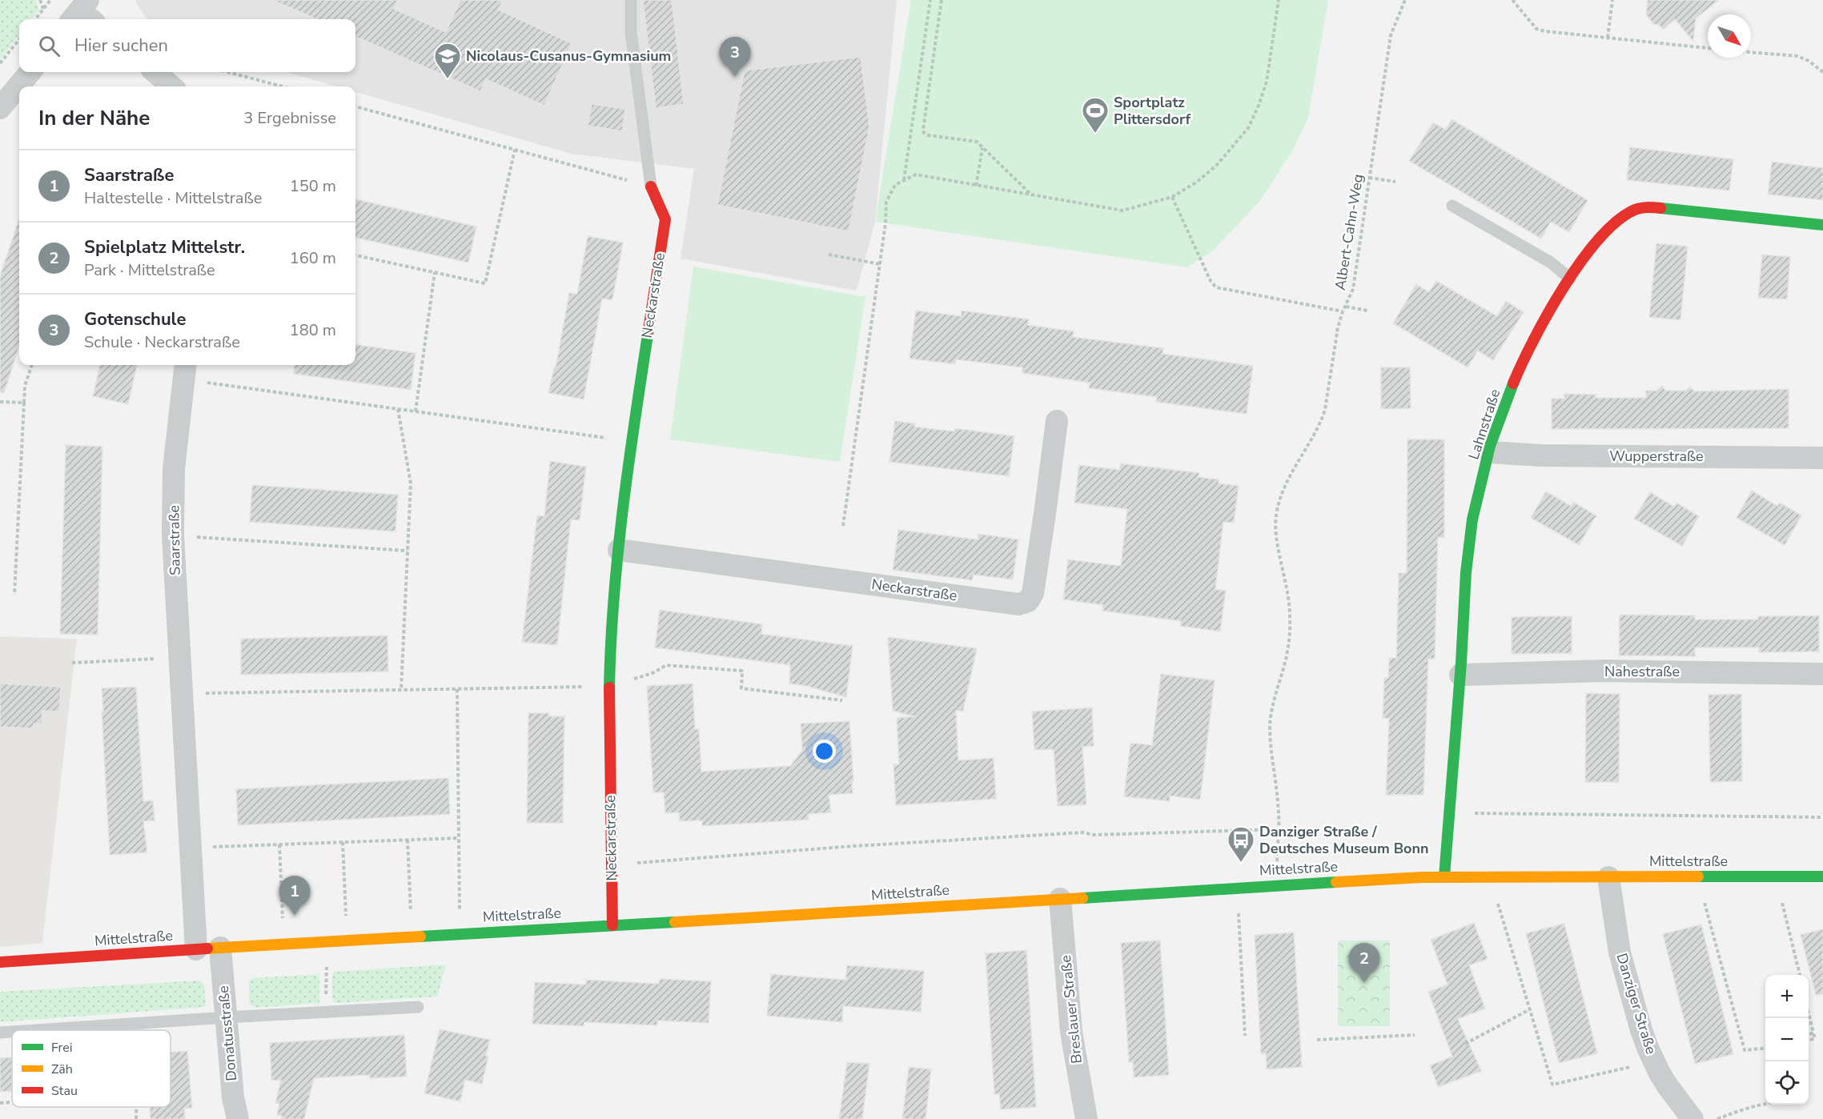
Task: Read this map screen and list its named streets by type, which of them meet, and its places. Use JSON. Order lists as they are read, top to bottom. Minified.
{"streets":{"main road":["Neckarstraße","Lahnstraße","Mittelstraße"],"street":["Wupperstraße","Saarstraße","Nahestraße","Danziger Straße","Breslauer Straße","Donatusstraße"],"path":["Albert-Cahn-Weg"]},"crossings":[["Albert-Cahn-Weg","Mittelstraße"],["Neckarstraße","Mittelstraße"],["Lahnstraße","Wupperstraße"],["Lahnstraße","Nahestraße"],["Lahnstraße","Mittelstraße"],["Saarstraße","Mittelstraße"],["Mittelstraße","Danziger Straße"],["Mittelstraße","Breslauer Straße"],["Mittelstraße","Donatusstraße"]],"places":{"school or university":["Nicolaus-Cusanus-Gymnasium"],"sports":["Sportplatz Plittersdorf"],"bus stop":["Danziger Straße / Deutsches Museum Bonn"]},"legend":["Frei","Zäh","Stau"],"north":"bottom right","page":{"search":"Hier suchen","pins":["3","1","2"],"heading":["In der Nähe","3 Ergebnisse"],"list":[{"mark":"1","name":"Saarstraße","note":"Haltestelle · Mittelstraße","value":"150 m"},{"mark":"2","name":"Spielplatz Mittelstr.","note":"Park · Mittelstraße","value":"160 m"},{"mark":"3","name":"Gotenschule","note":"Schule · Neckarstraße","value":"180 m"}],"map_buttons":["+","−"]}}
